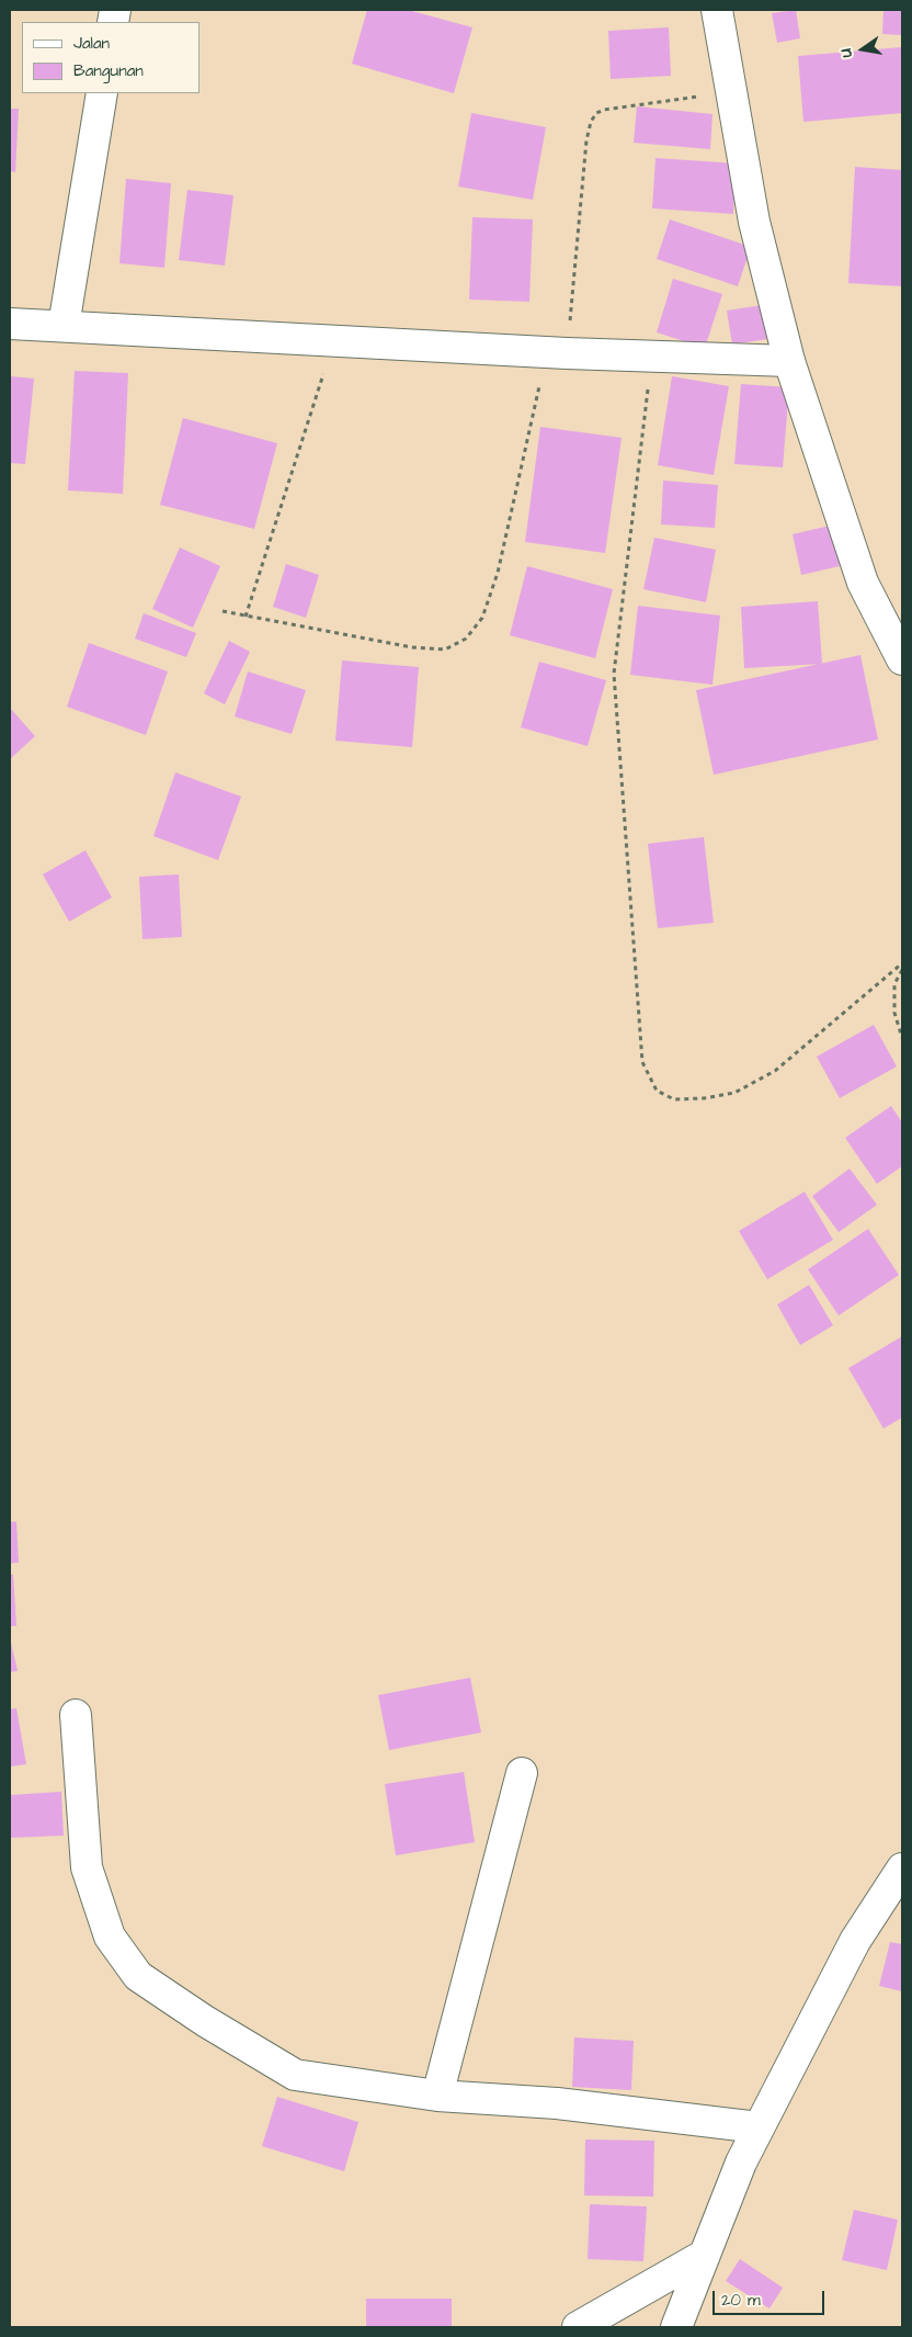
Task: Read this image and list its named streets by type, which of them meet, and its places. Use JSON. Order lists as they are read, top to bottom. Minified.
{"legend":["Jalan","Bangunan"],"scale_bar":"20 m","north":"left"}
